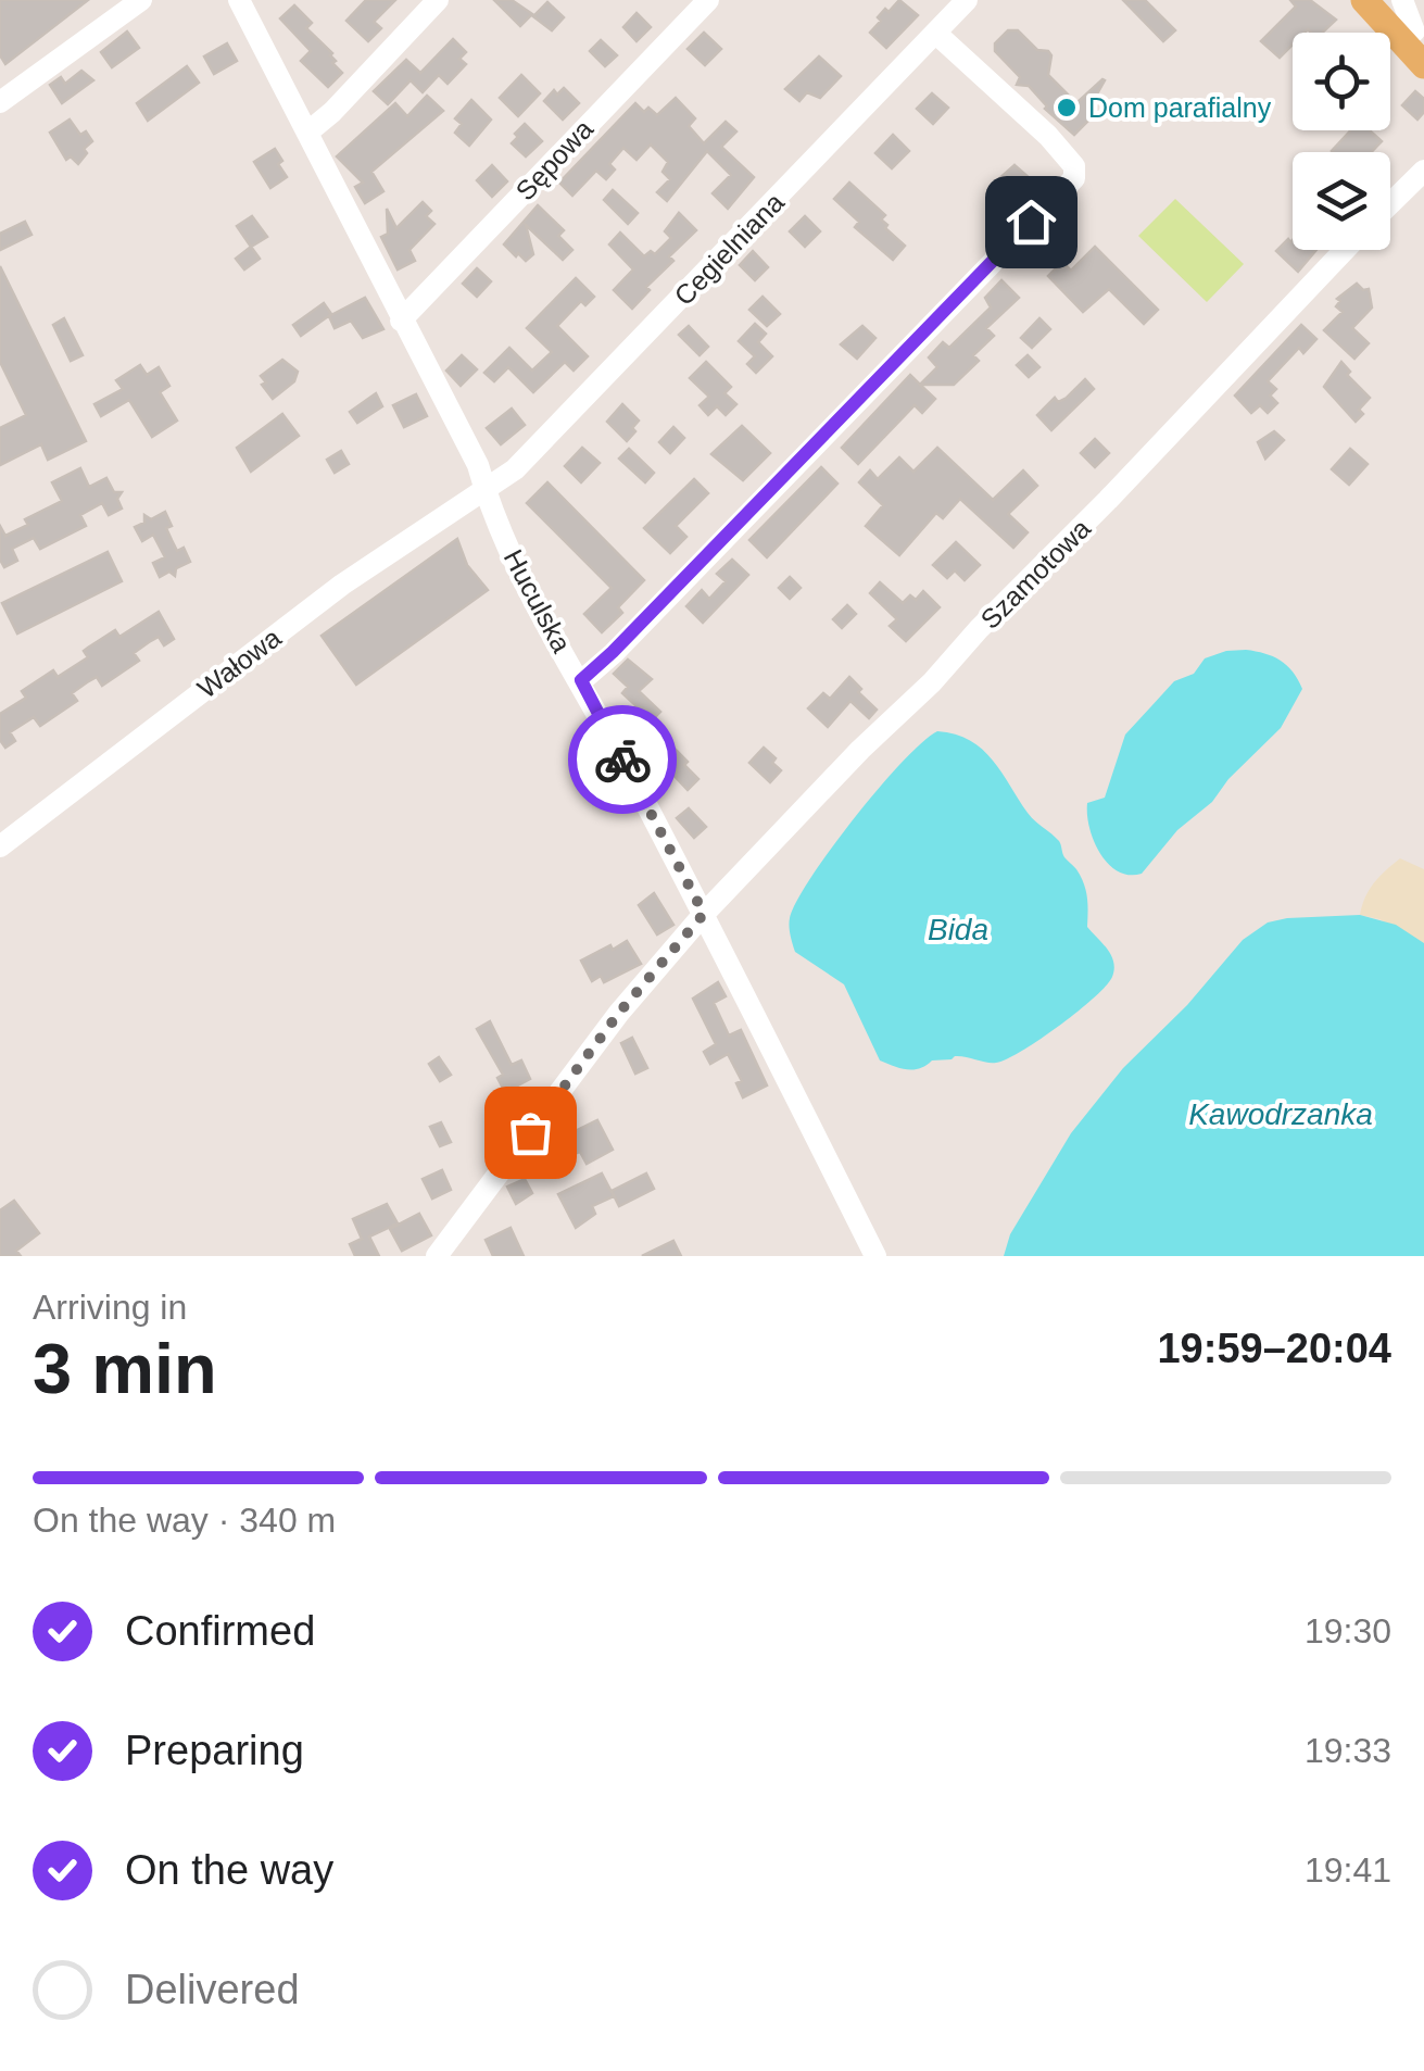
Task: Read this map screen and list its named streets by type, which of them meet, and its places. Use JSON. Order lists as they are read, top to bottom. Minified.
{"streets":{"street":["Sępowa","Cegielniana","Szamotowa","Huculska","Wałowa"]},"crossings":[["Sępowa","Huculska"],["Cegielniana","Huculska"],["Cegielniana","Wałowa"],["Szamotowa","Huculska"],["Huculska","Wałowa"]],"water":["Bida","Kawodrzanka"],"places":["Dom parafialny"],"page":{"heading":["3 min","Arriving in","19:59–20:04"],"bar":"On the way · 340 m","list":[["Confirmed","19:30"],["Preparing","19:33"],["On the way","19:41"],"Delivered"]}}
